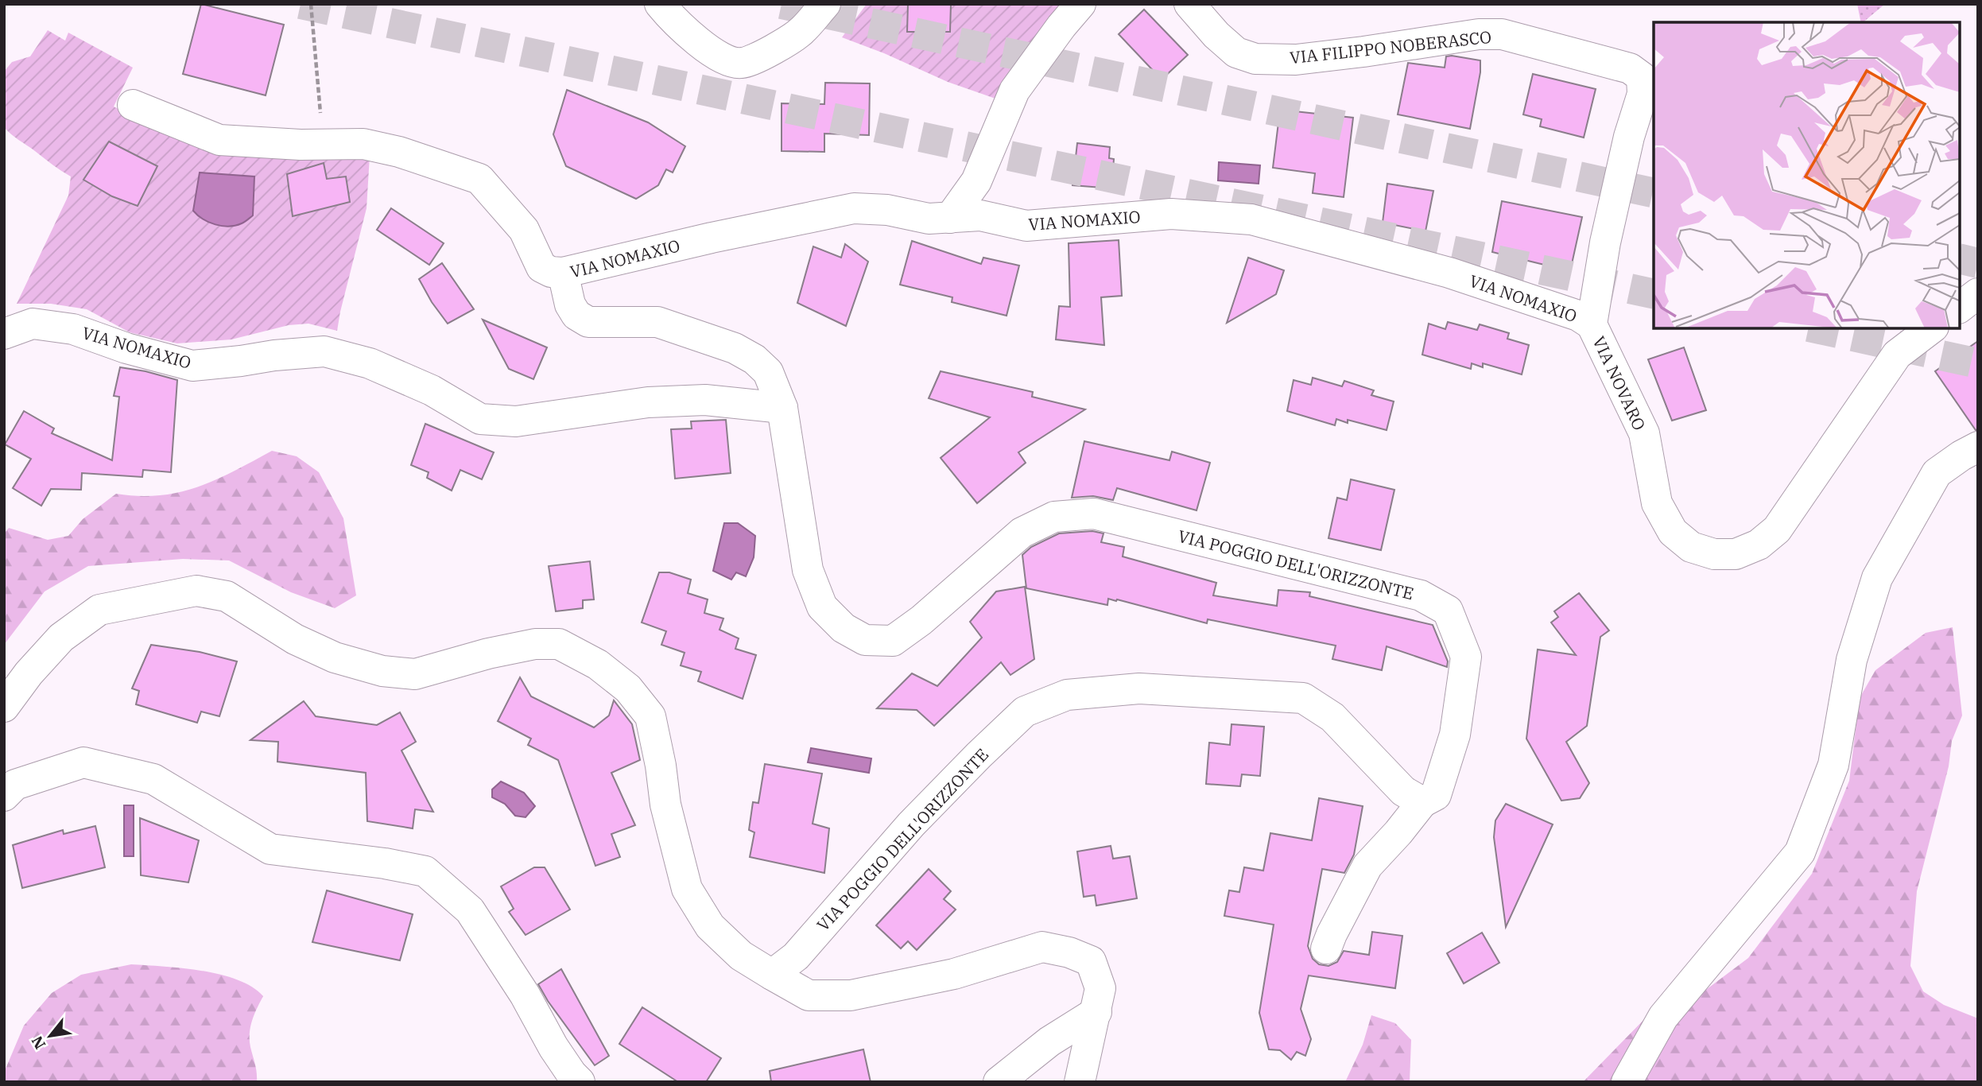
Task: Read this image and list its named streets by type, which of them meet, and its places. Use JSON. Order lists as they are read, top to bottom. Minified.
{"streets":{"street":["VIA FILIPPO NOBERASCO","VIA NOMAXIO","VIA NOVARO","VIA POGGIO DELL'ORIZZONTE"]},"crossings":[["VIA FILIPPO NOBERASCO","VIA NOVARO"],["VIA NOMAXIO","VIA NOVARO"],["VIA NOMAXIO","VIA POGGIO DELL'ORIZZONTE"]],"north":"bottom left"}
